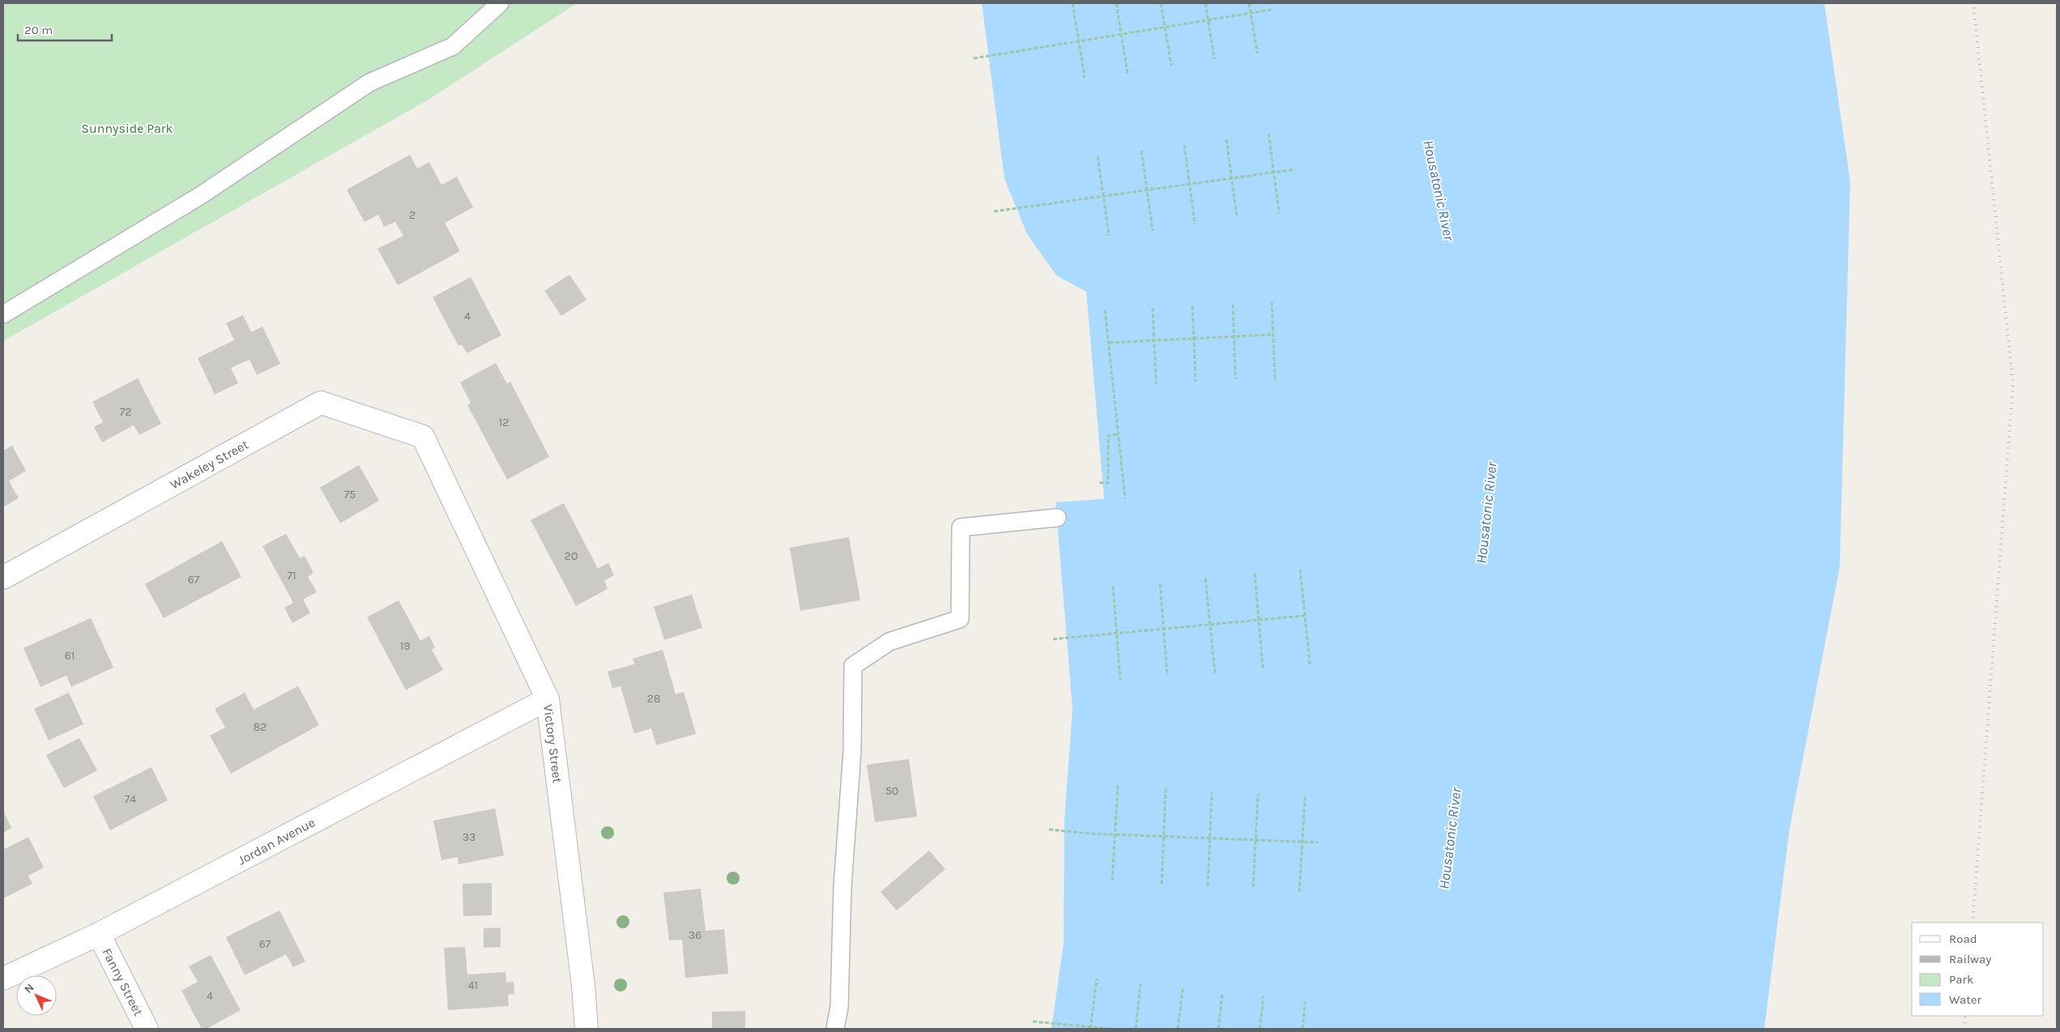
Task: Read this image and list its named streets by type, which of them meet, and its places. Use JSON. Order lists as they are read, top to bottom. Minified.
{"streets":{"street":["Wakeley Street","Victory Street","Jordan Avenue","Fanny Street"]},"crossings":[["Wakeley Street","Victory Street"],["Victory Street","Jordan Avenue"],["Jordan Avenue","Fanny Street"]],"water":["Housatonic River"],"parks":["Sunnyside Park"],"house_numbers":["2","4","72","12","75","20","71","67","19","61","28","82","50","74","33","36","67","41","4"],"legend":["Road","Railway","Park","Water"],"scale_bar":"20 m","north":"top left"}
